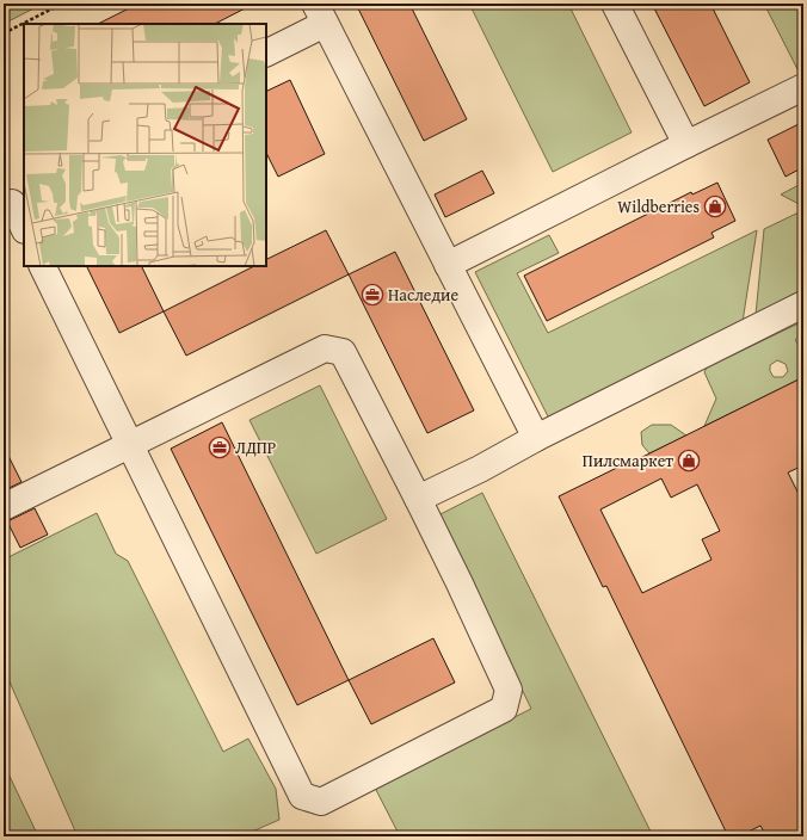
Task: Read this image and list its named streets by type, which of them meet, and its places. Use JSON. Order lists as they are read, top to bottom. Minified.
{"places":{"shop":["Wildberries","Пилсмаркет"],"office":["Наследие","ЛДПР"]}}
